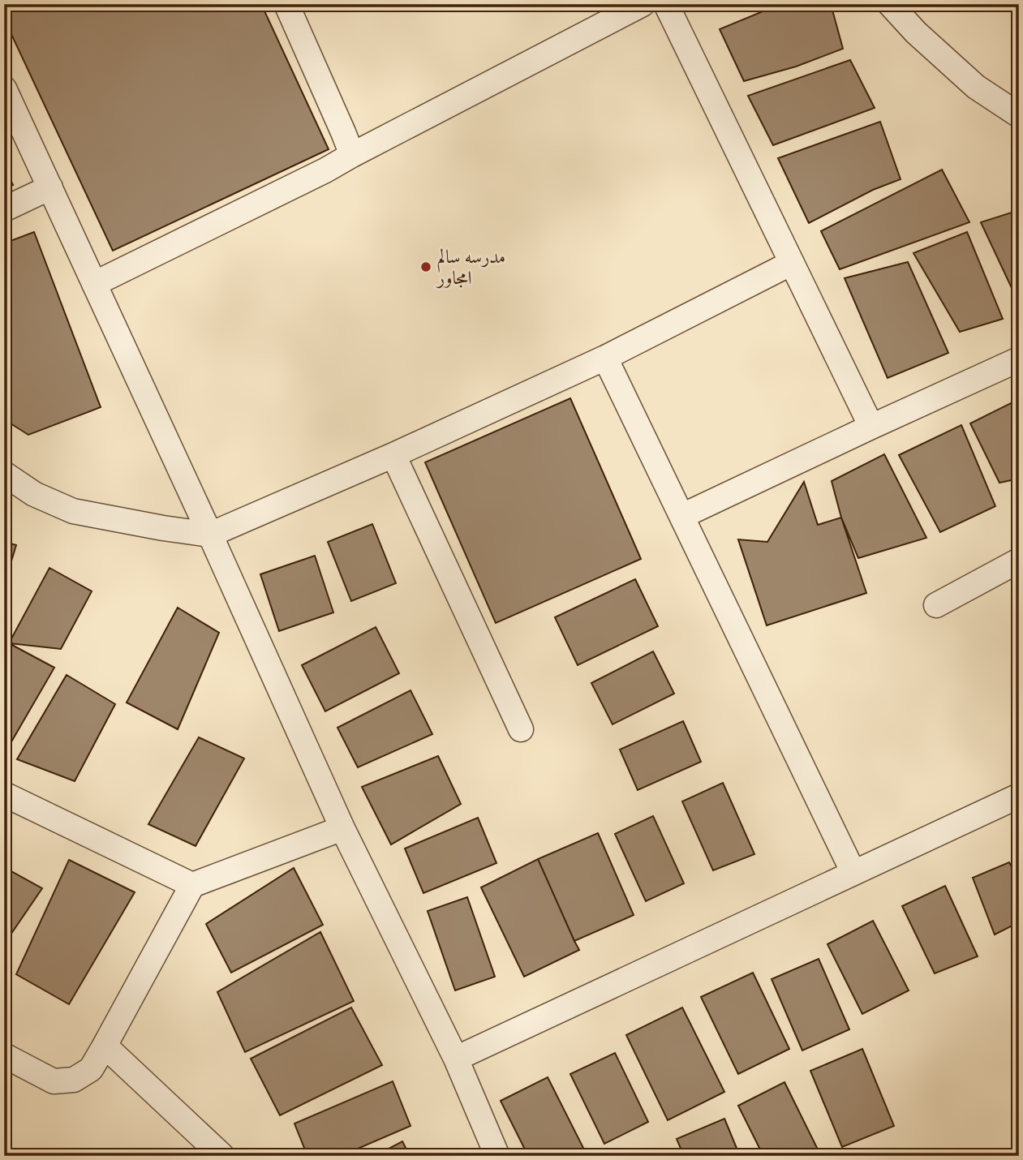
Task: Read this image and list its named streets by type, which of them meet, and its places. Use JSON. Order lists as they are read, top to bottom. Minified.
{"places":["مدرسه سالم امجاور"]}
